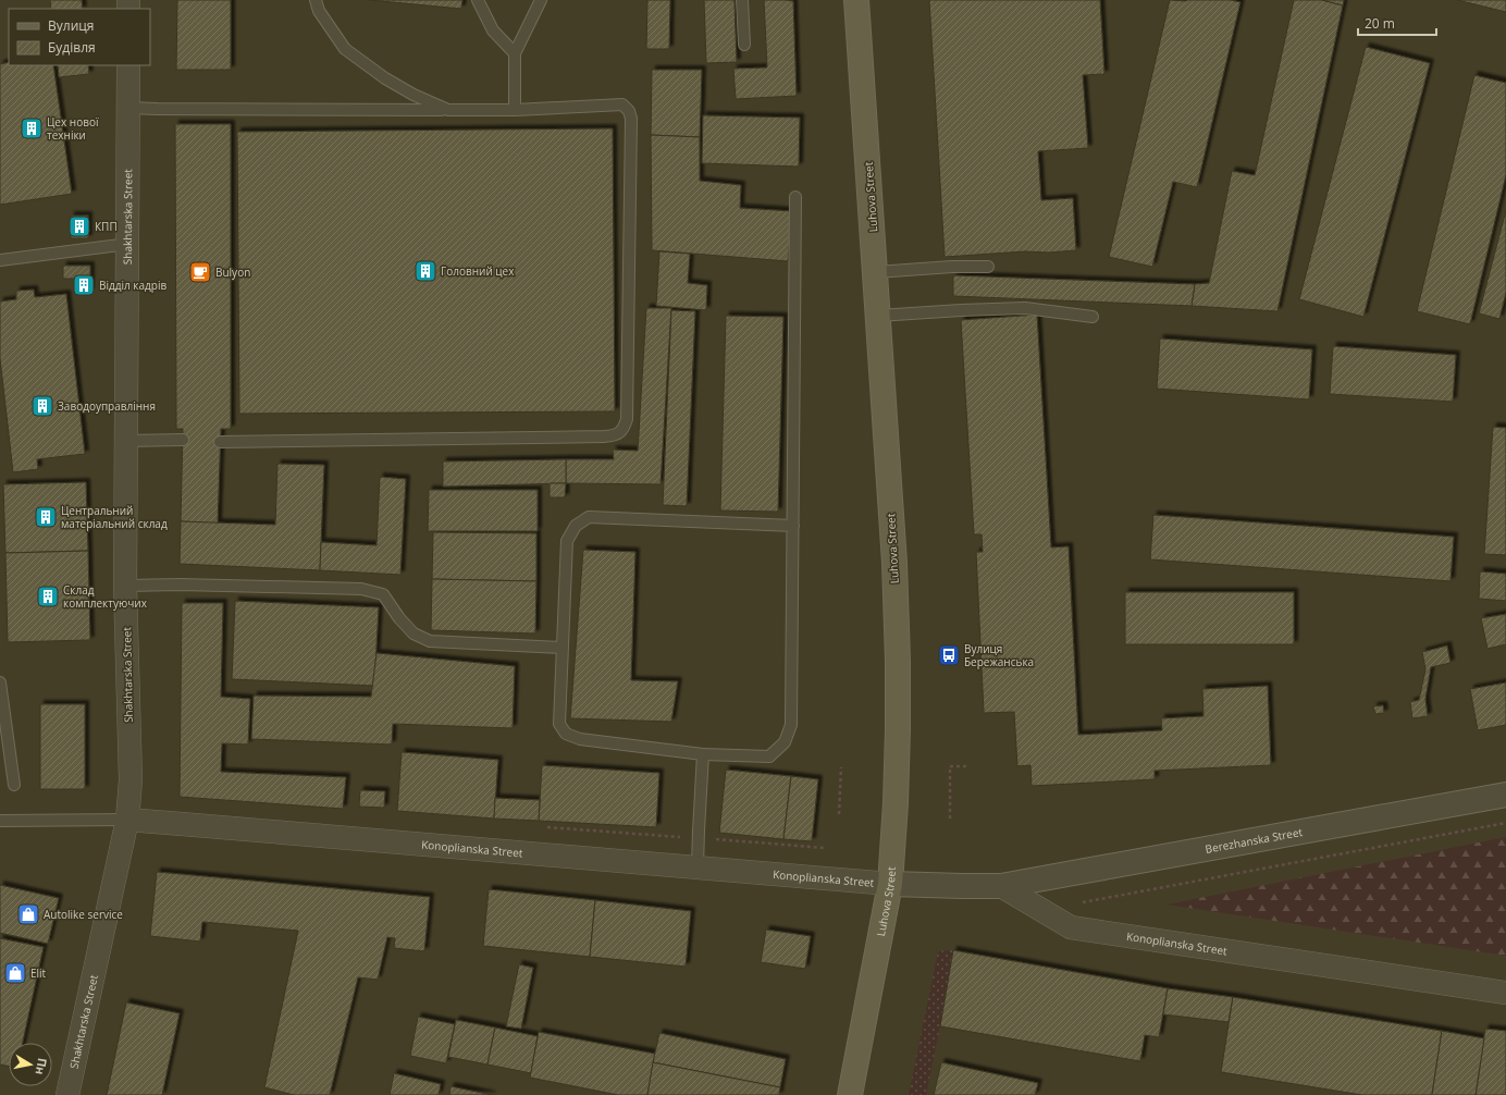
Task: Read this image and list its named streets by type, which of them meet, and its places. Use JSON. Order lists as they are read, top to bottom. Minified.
{"streets":{"main road":["Luhova Street"],"street":["Shakhtarska Street","Berezhanska Street","Konoplianska Street"]},"crossings":[["Luhova Street","Konoplianska Street"],["Shakhtarska Street","Konoplianska Street"],["Berezhanska Street","Konoplianska Street"]],"places":{"building":["Цех нової техніки","КПП","Головний цех","Відділ кадрів","Заводоуправління","Центральний матеріальний склад","Склад комплектуючих"],"cafe":["Bulyon"],"bus stop":["Вулиця Бережанська"],"shop":["Autolike service","Elit"]},"legend":["Вулиця","Будівля"],"scale_bar":"20 m","north":"right"}
